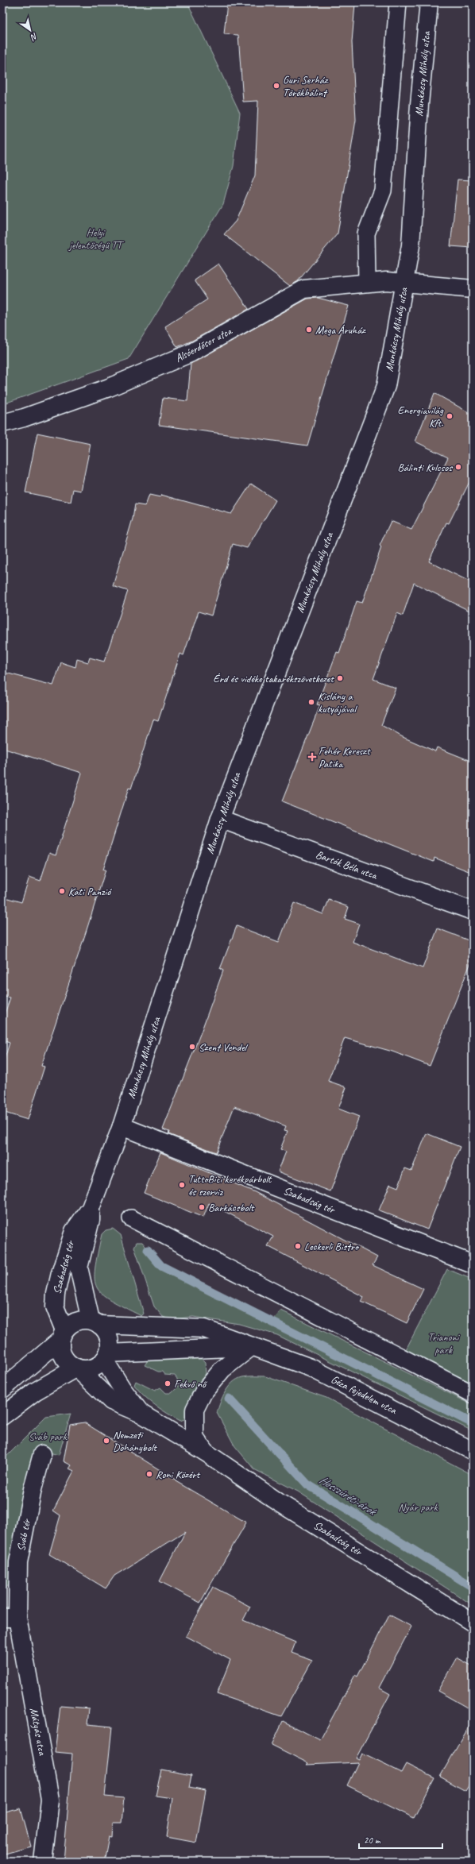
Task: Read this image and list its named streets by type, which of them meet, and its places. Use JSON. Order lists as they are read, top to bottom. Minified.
{"streets":{"street":["Munkácsy Mihály utca","Alsóerdősor utca","Bartók Béla utca","Szabadság tér","Géza fejedelem utca","Sváb tér","Mátyás utca"]},"crossings":[["Munkácsy Mihály utca","Alsóerdősor utca"],["Munkácsy Mihály utca","Bartók Béla utca"],["Munkácsy Mihály utca","Szabadság tér"],["Szabadság tér","Géza fejedelem utca"],["Sváb tér","Mátyás utca"]],"water":["Hosszúréti-árok"],"parks":["Helyi jelentőségű TT","Trianoni park","Sváb park","Nyár park"],"places":{"other":["Guri Serház Törökbálint","Mega Áruház","Energiavilág Kft.","Bálinti Kulcsos","Érd és vidéke takarékszövetkezet","Kislány a kutyájával","Kati Panzió","Szent Vendel","TuttoBici kerékpárbolt és szerviz","Barkácsbolt","Leckerli Bistro","Fekvő nő","Nemzeti Dohánybolt","Roni Közért"],"health":["Fehér Kereszt Patika"]},"scale_bar":"20 m","north":"bottom right"}
